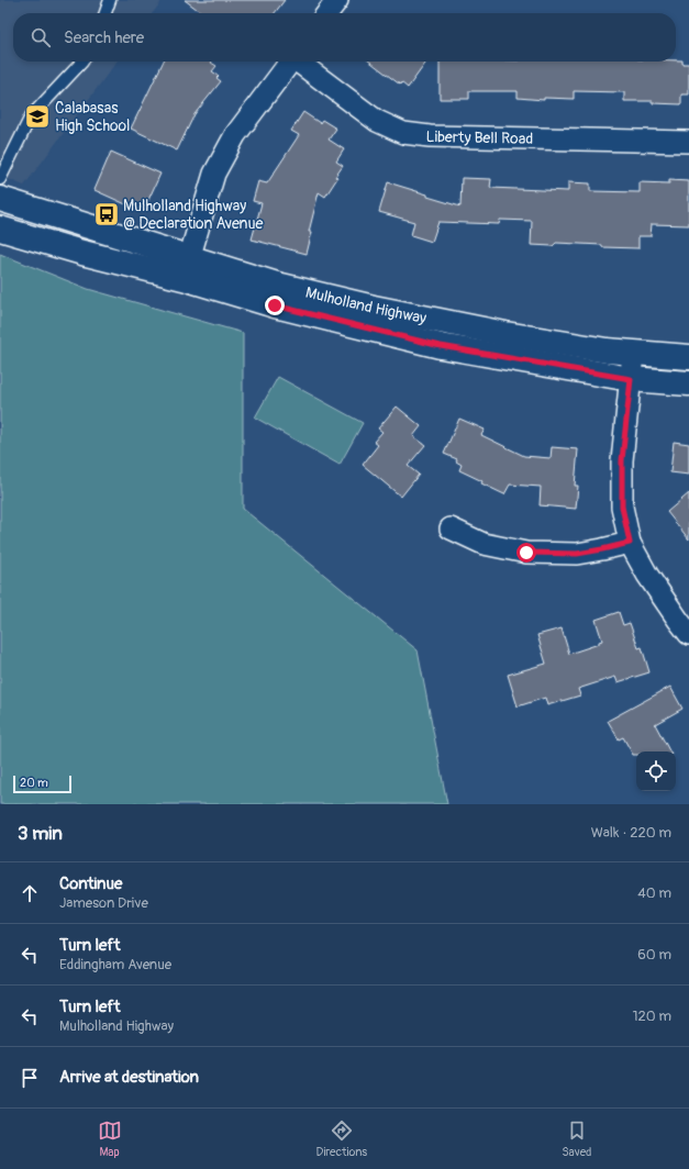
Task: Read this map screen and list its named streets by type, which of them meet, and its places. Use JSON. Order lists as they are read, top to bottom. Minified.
{"streets":{"main road":["Mulholland Highway"],"street":["Liberty Bell Road"]},"places":{"school or university":["Calabasas High School"],"bus stop":["Mulholland Highway @ Declaration Avenue"]},"scale_bar":"20 m","page":{"search":"Search here","scale":"20 m","heading":["3 min","Walk · 220 m"],"list":[["Continue","Jameson Drive","40 m"],["Turn left","Eddingham Avenue","60 m"],["Turn left","Mulholland Highway","120 m"],"Arrive at destination"],"nav":["Map","Directions","Saved"]}}
